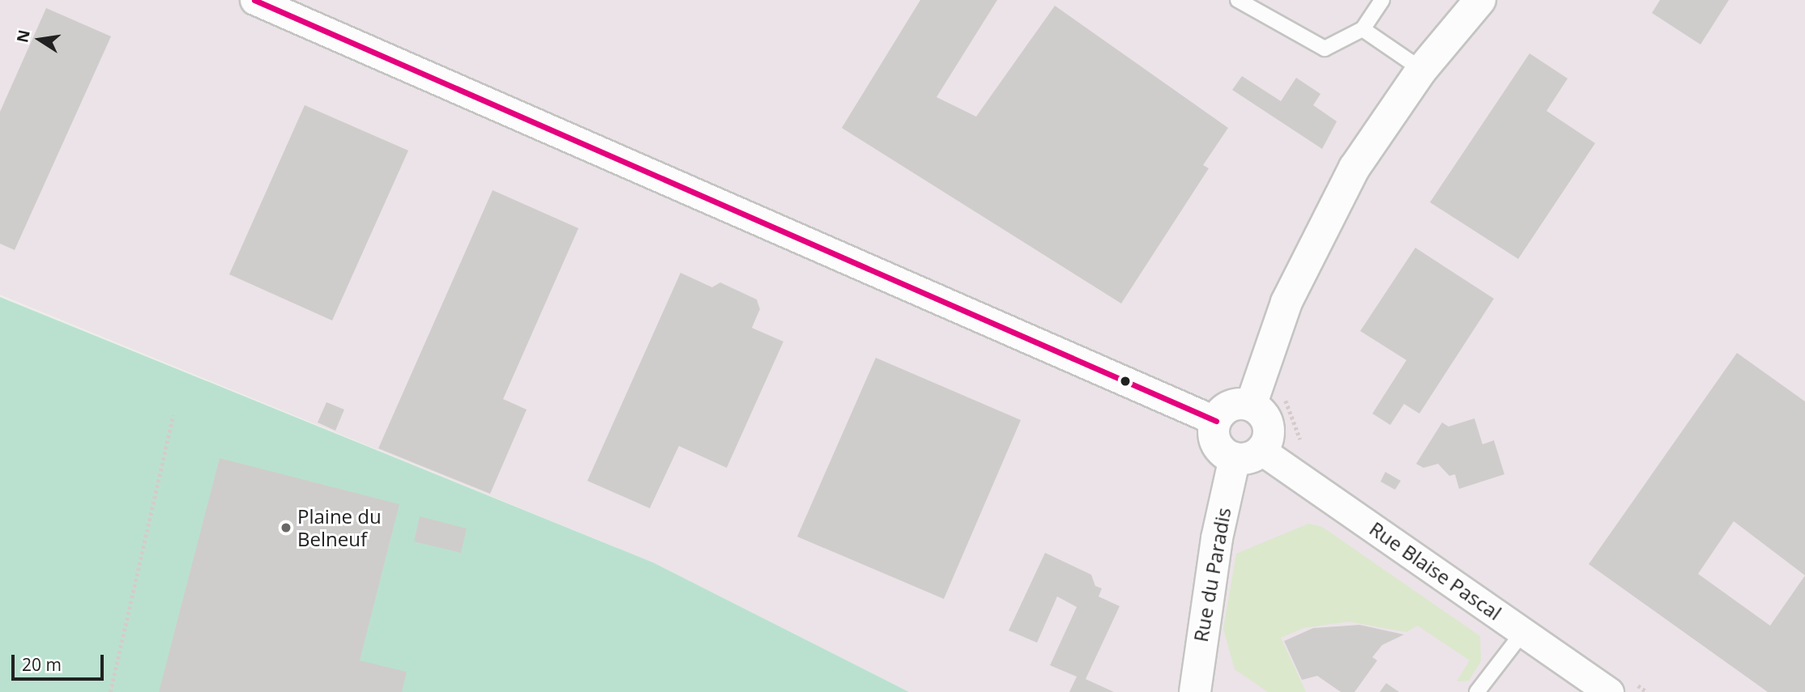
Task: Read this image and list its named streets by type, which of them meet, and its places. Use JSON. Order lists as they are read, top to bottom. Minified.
{"streets":{"street":["Rue Blaise Pascal","Rue du Paradis"]},"crossings":[["Rue Blaise Pascal","Rue du Paradis"]],"places":["Plaine du Belneuf"],"scale_bar":"20 m","north":"left"}
